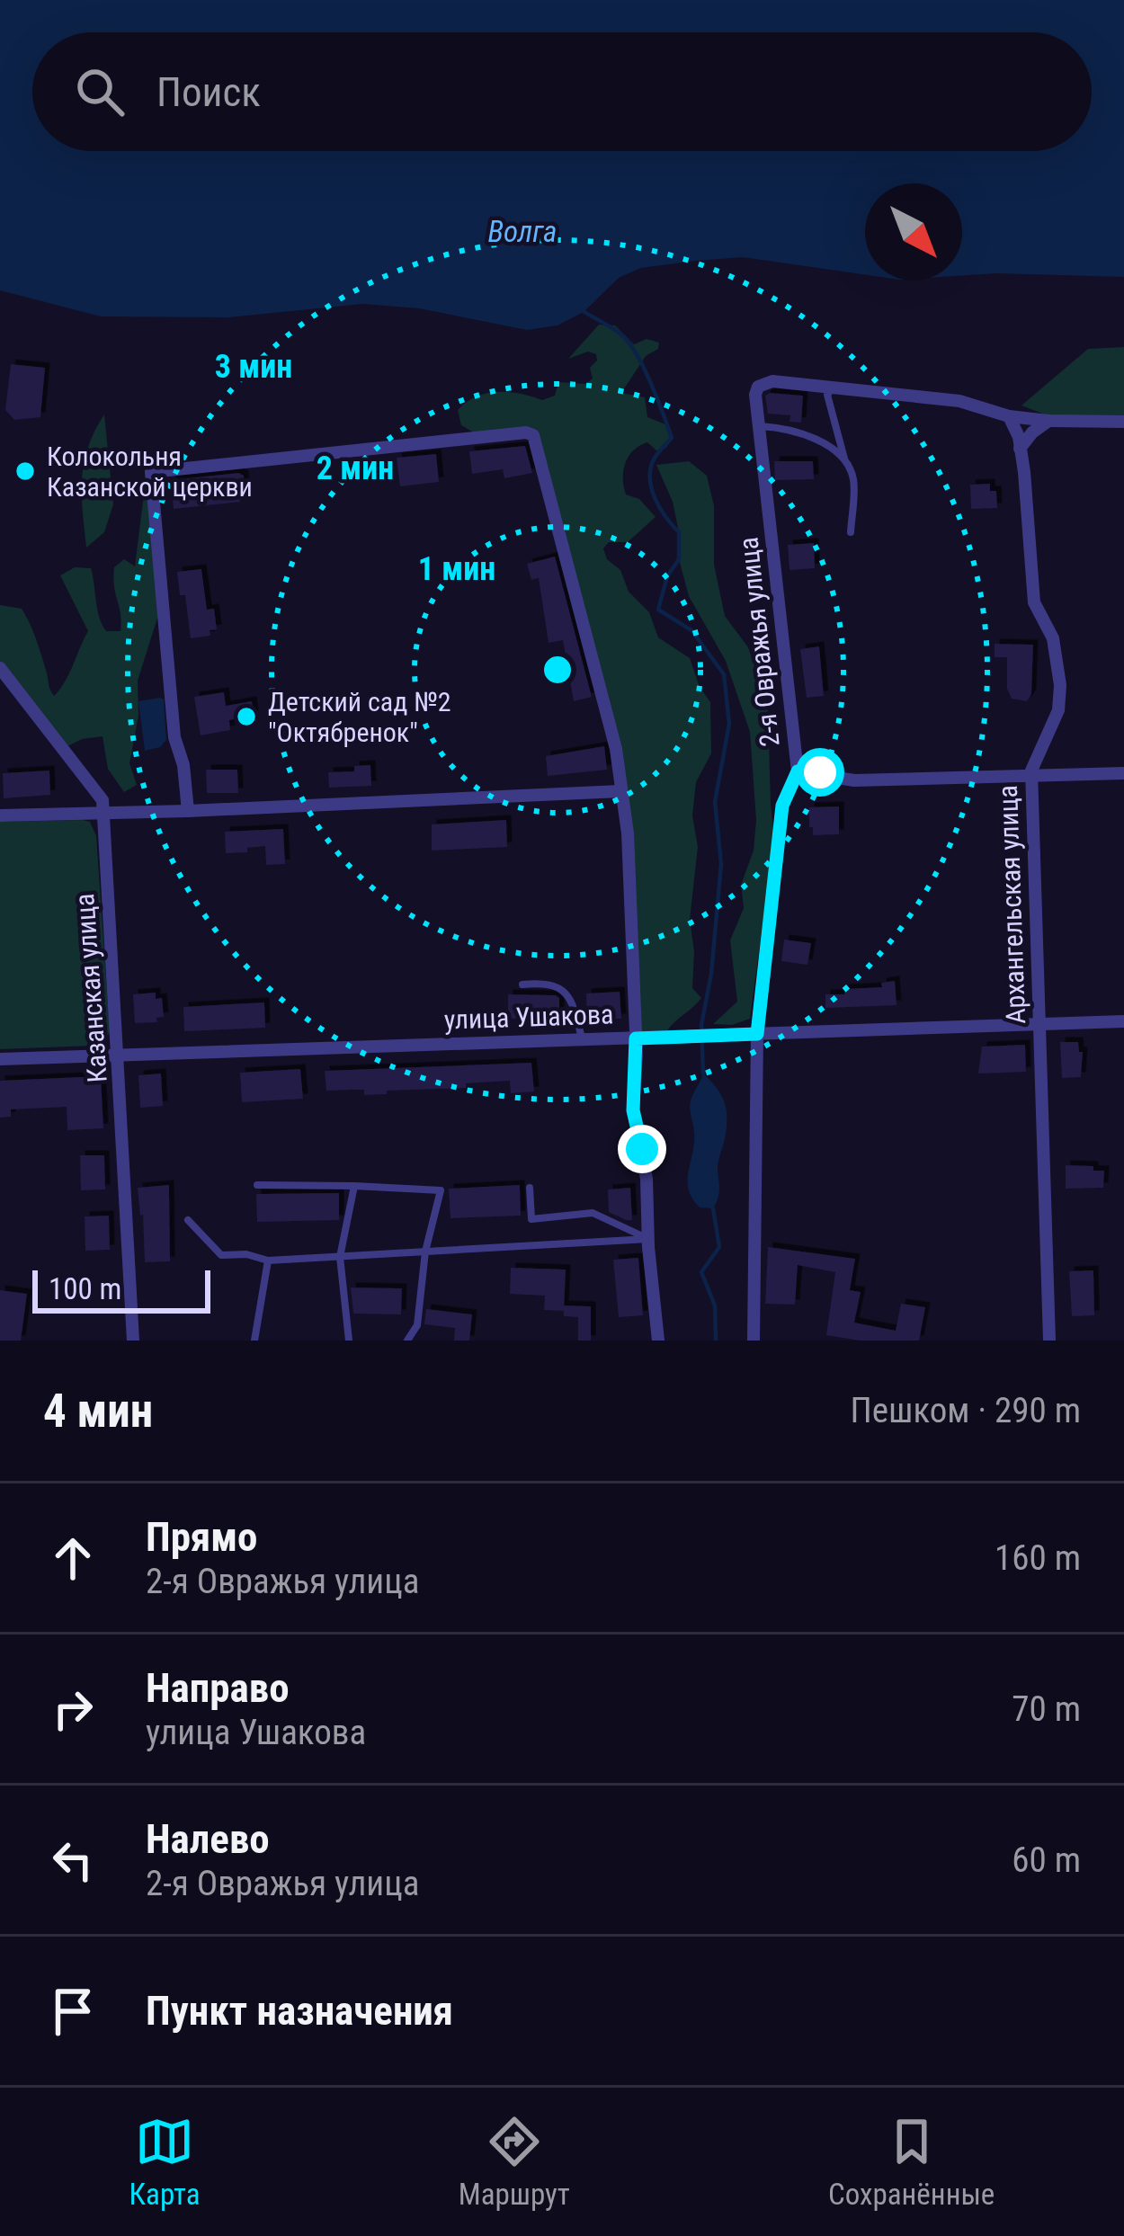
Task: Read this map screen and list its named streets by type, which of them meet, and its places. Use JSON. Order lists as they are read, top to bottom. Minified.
{"streets":{"street":["2-я Овражья улица","Архангельская улица","Казанская улица","улица Ушакова"]},"crossings":[["2-я Овражья улица","улица Ушакова"],["Архангельская улица","улица Ушакова"],["Казанская улица","улица Ушакова"]],"water":["Волга"],"places":["Колокольня Казанской церкви","Детский сад №2 \"Октябренок\""],"scale_bar":"100 m","north":"bottom right","page":{"search":"Поиск","scale":"100 m","heading":["4 мин","Пешком · 290 m"],"list":[["Прямо","2-я Овражья улица","160 m"],["Направо","улица Ушакова","70 m"],["Налево","2-я Овражья улица","60 m"],"Пункт назначения"],"nav":["Карта","Маршрут","Сохранённые"]},"rings":["3 мин","2 мин","1 мин"]}
